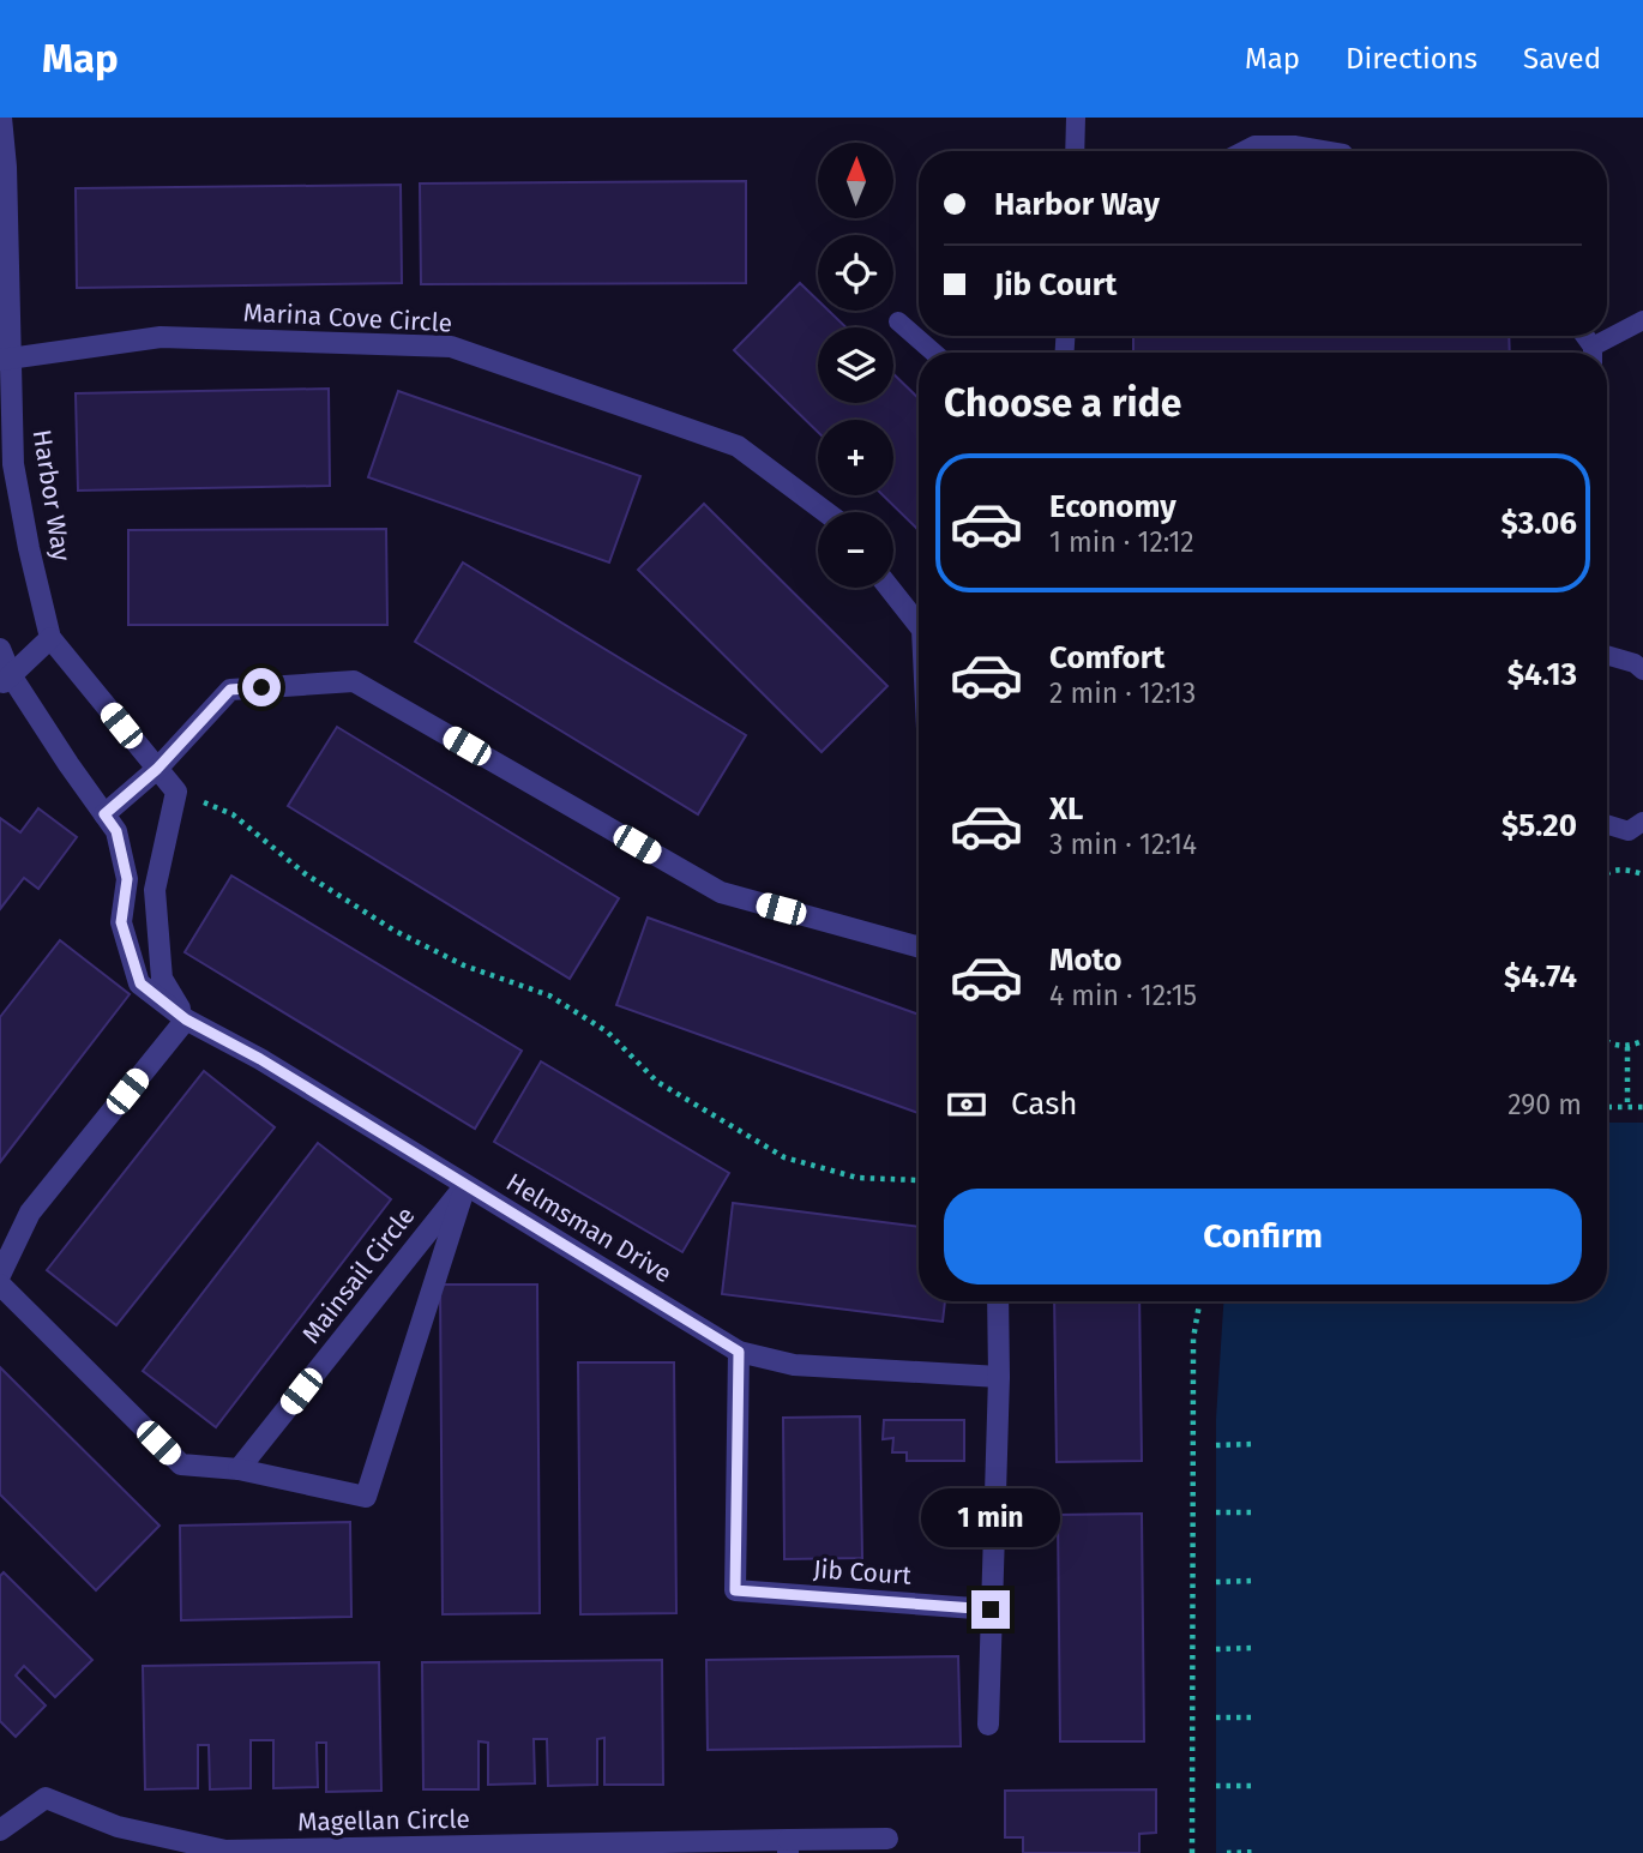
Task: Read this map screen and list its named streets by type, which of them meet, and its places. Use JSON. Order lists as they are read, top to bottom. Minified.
{"streets":{"street":["Marina Cove Circle","Harbor Way","Helmsman Drive","Mainsail Circle","Jib Court","Magellan Circle"]},"crossings":[["Marina Cove Circle","Harbor Way"],["Helmsman Drive","Mainsail Circle"],["Helmsman Drive","Jib Court"]],"north":"top","page":{"header":"Map","nav":["Map","Directions","Saved"],"map_buttons":["+","−"],"banner":["Harbor Way","Jib Court"],"heading":"Choose a ride","list":[{"name":"Economy","note":"1 min · 12:12","value":"$3.06"},{"name":"Comfort","note":"2 min · 12:13","value":"$4.13"},{"name":"XL","note":"3 min · 12:14","value":"$5.20"},{"name":"Moto","note":"4 min · 12:15","value":"$4.74"}],"pay":["Cash","290 m"],"buttons":"Confirm","bubble":"1 min"}}
